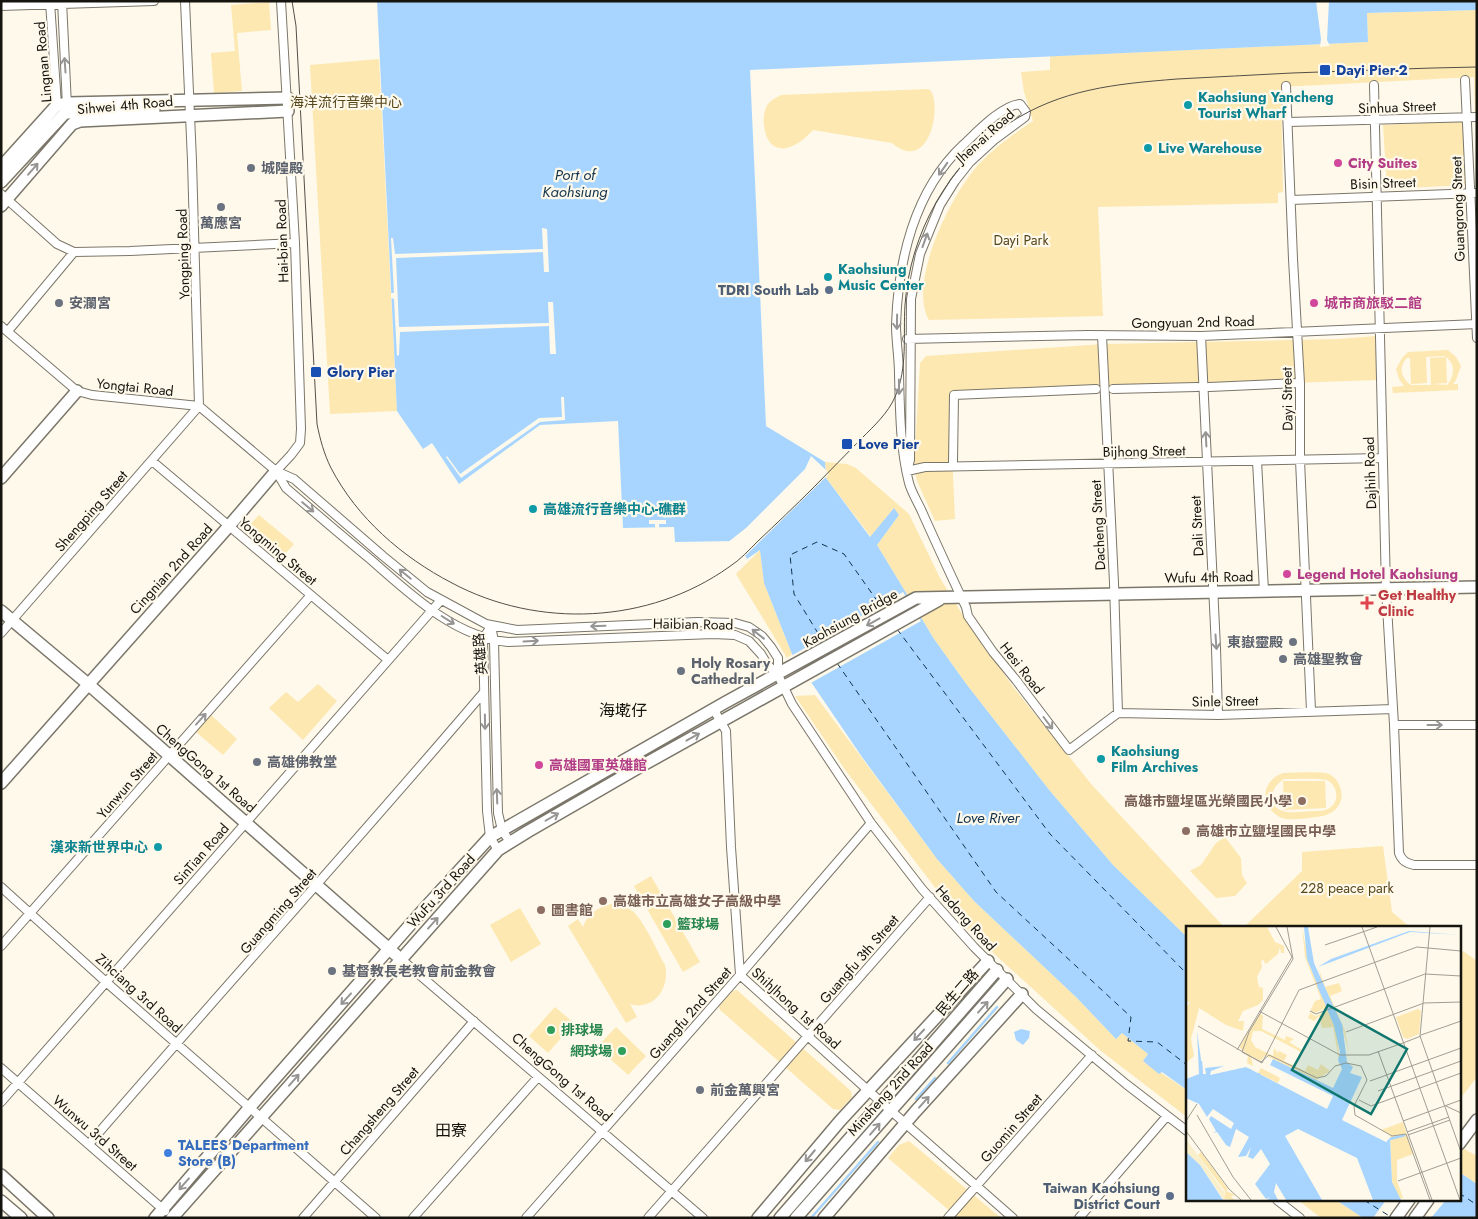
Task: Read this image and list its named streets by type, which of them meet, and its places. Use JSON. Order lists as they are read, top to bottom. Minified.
{"streets":{"street":["Lingnan Road","Sihwei 4th Road","Sinhua Street","Jhen-ai Road","Bisin Street","Guangrong Street","Hai-bian Road","Yongping Road","Gongyuan 2nd Road","Yongtai Road","Dayi Street","Bijhong Street","Dajhih Road","Shengping Street","Dacheng Street","Dali Street","Yongming Street","Cingnian 2nd Road","Wufu 4th Road","Kaohsiung Bridge","Haibian Road","英雄路","Hesi Road","Sinle Street","ChengGong 1st Road","Yunwun Street","SinTian Road","WuFu 3rd Road","Guangming Street","Hedong Road","Guangfu 3th Street","民生二路","Zihciang 3rd Road","ShihJhong 1st Road","Guangfu 2nd Street","Minsheng 2nd Road","Changsheng Street","Guomin Street","Wunwu 3rd Street"]},"crossings":[["Lingnan Road","Sihwei 4th Road"],["Sihwei 4th Road","Hai-bian Road"],["Sihwei 4th Road","Yongping Road"],["Sinhua Street","Guangrong Street"],["Sinhua Street","Dayi Street"],["Sinhua Street","Dajhih Road"],["Jhen-ai Road","Gongyuan 2nd Road"],["Bisin Street","Guangrong Street"],["Bisin Street","Dayi Street"],["Bisin Street","Dajhih Road"],["Guangrong Street","Gongyuan 2nd Road"],["Hai-bian Road","Cingnian 2nd Road"],["Hai-bian Road","Haibian Road"],["Yongping Road","Yongtai Road"],["Yongping Road","Shengping Street"],["Gongyuan 2nd Road","Dayi Street"],["Gongyuan 2nd Road","Dajhih Road"],["Gongyuan 2nd Road","Dacheng Street"],["Gongyuan 2nd Road","Dali Street"],["Yongtai Road","Shengping Street"],["Dayi Street","Bijhong Street"],["Dayi Street","Wufu 4th Road"],["Dayi Street","Sinle Street"],["Bijhong Street","Dajhih Road"],["Bijhong Street","Dacheng Street"],["Bijhong Street","Dali Street"],["Dajhih Road","Wufu 4th Road"],["Dajhih Road","Sinle Street"],["Shengping Street","Yongming Street"],["Shengping Street","ChengGong 1st Road"],["Dacheng Street","Wufu 4th Road"],["Dacheng Street","Hesi Road"],["Dacheng Street","Sinle Street"],["Dali Street","Wufu 4th Road"],["Dali Street","Sinle Street"],["Yongming Street","Cingnian 2nd Road"],["Yongming Street","Yunwun Street"],["Yongming Street","SinTian Road"],["Cingnian 2nd Road","Haibian Road"],["Cingnian 2nd Road","ChengGong 1st Road"],["Wufu 4th Road","Kaohsiung Bridge"],["Wufu 4th Road","Hesi Road"],["Kaohsiung Bridge","Haibian Road"],["Kaohsiung Bridge","WuFu 3rd Road"],["Kaohsiung Bridge","Hedong Road"],["Haibian Road","英雄路"],["Haibian Road","SinTian Road"],["Haibian Road","WuFu 3rd Road"],["Haibian Road","Hedong Road"],["英雄路","WuFu 3rd Road"],["英雄路","Guangming Street"],["Hesi Road","Sinle Street"],["ChengGong 1st Road","Yunwun Street"],["ChengGong 1st Road","SinTian Road"],["ChengGong 1st Road","WuFu 3rd Road"],["ChengGong 1st Road","Guangming Street"],["ChengGong 1st Road","Guangfu 3th Street"],["ChengGong 1st Road","Guangfu 2nd Street"],["ChengGong 1st Road","Changsheng Street"],["Yunwun Street","Zihciang 3rd Road"],["SinTian Road","Zihciang 3rd Road"],["SinTian Road","Wunwu 3rd Street"],["WuFu 3rd Road","Hedong Road"],["WuFu 3rd Road","Zihciang 3rd Road"],["WuFu 3rd Road","ShihJhong 1st Road"],["WuFu 3rd Road","Wunwu 3rd Street"],["Guangming Street","Zihciang 3rd Road"],["Guangming Street","Wunwu 3rd Street"],["Hedong Road","Guangfu 3th Street"],["Hedong Road","民生二路"],["Hedong Road","Guangfu 2nd Street"],["Hedong Road","Minsheng 2nd Road"],["Hedong Road","Guomin Street"],["Guangfu 3th Street","ShihJhong 1st Road"],["民生二路","ShihJhong 1st Road"],["民生二路","Minsheng 2nd Road"],["Zihciang 3rd Road","Changsheng Street"],["ShihJhong 1st Road","Guangfu 2nd Street"],["ShihJhong 1st Road","Minsheng 2nd Road"],["ShihJhong 1st Road","Guomin Street"]],"one_way":["Yunwun Street"],"districts":["海墘仔","田寮"],"water":["Port of Kaohsiung","Love River"],"parks":["海洋流行音樂中心","Dayi Park","228 peace park"],"places":{"transit":["Dayi Pier-2","Glory Pier","Love Pier"],"other":["Kaohsiung Yancheng Tourist Wharf","Live Warehouse","City Suites","城隍殿","萬應宮","Kaohsiung Music Center","TDRI South Lab","安瀾宮","城市商旅駁二館","高雄流行音樂中心-礁群","Legend Hotel Kaohsiung","東嶽靈殿","高雄聖教會","Holy Rosary Cathedral","Kaohsiung Film Archives","高雄佛教堂","高雄國軍英雄館","高雄市鹽埕區光榮國民小學","高雄市立鹽埕國民中學","漢來新世界中心","高雄市立高雄女子高級中學","圖書館","籃球場","基督教長老教會前金教會","排球場","網球場","前金萬興宮","TALEES Department Store (B)","Taiwan Kaohsiung District Court"],"health":["Get Healthy Clinic"]}}
